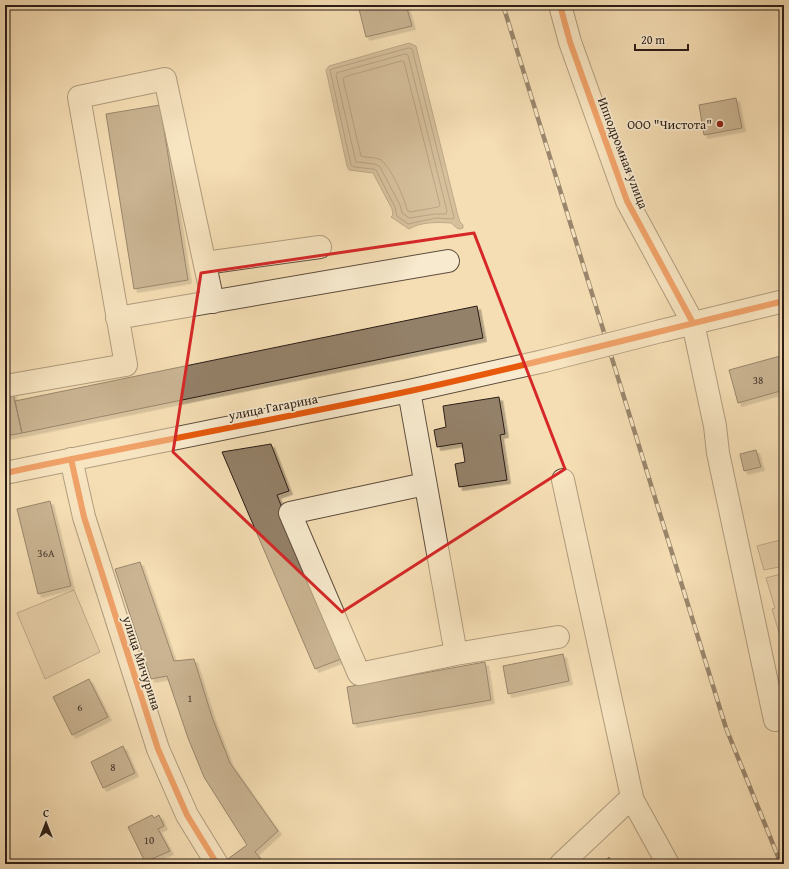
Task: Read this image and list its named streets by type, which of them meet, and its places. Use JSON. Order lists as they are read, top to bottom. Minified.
{"streets":{"street":["Ипподромная улица","улица Гагарина","улица Мичурина"]},"crossings":[["Ипподромная улица","улица Гагарина"],["улица Гагарина","улица Мичурина"]],"places":["ООО \"Чистота\""],"house_numbers":["38","36А","1","6","8","10"],"scale_bar":"20 m","north":"top"}
